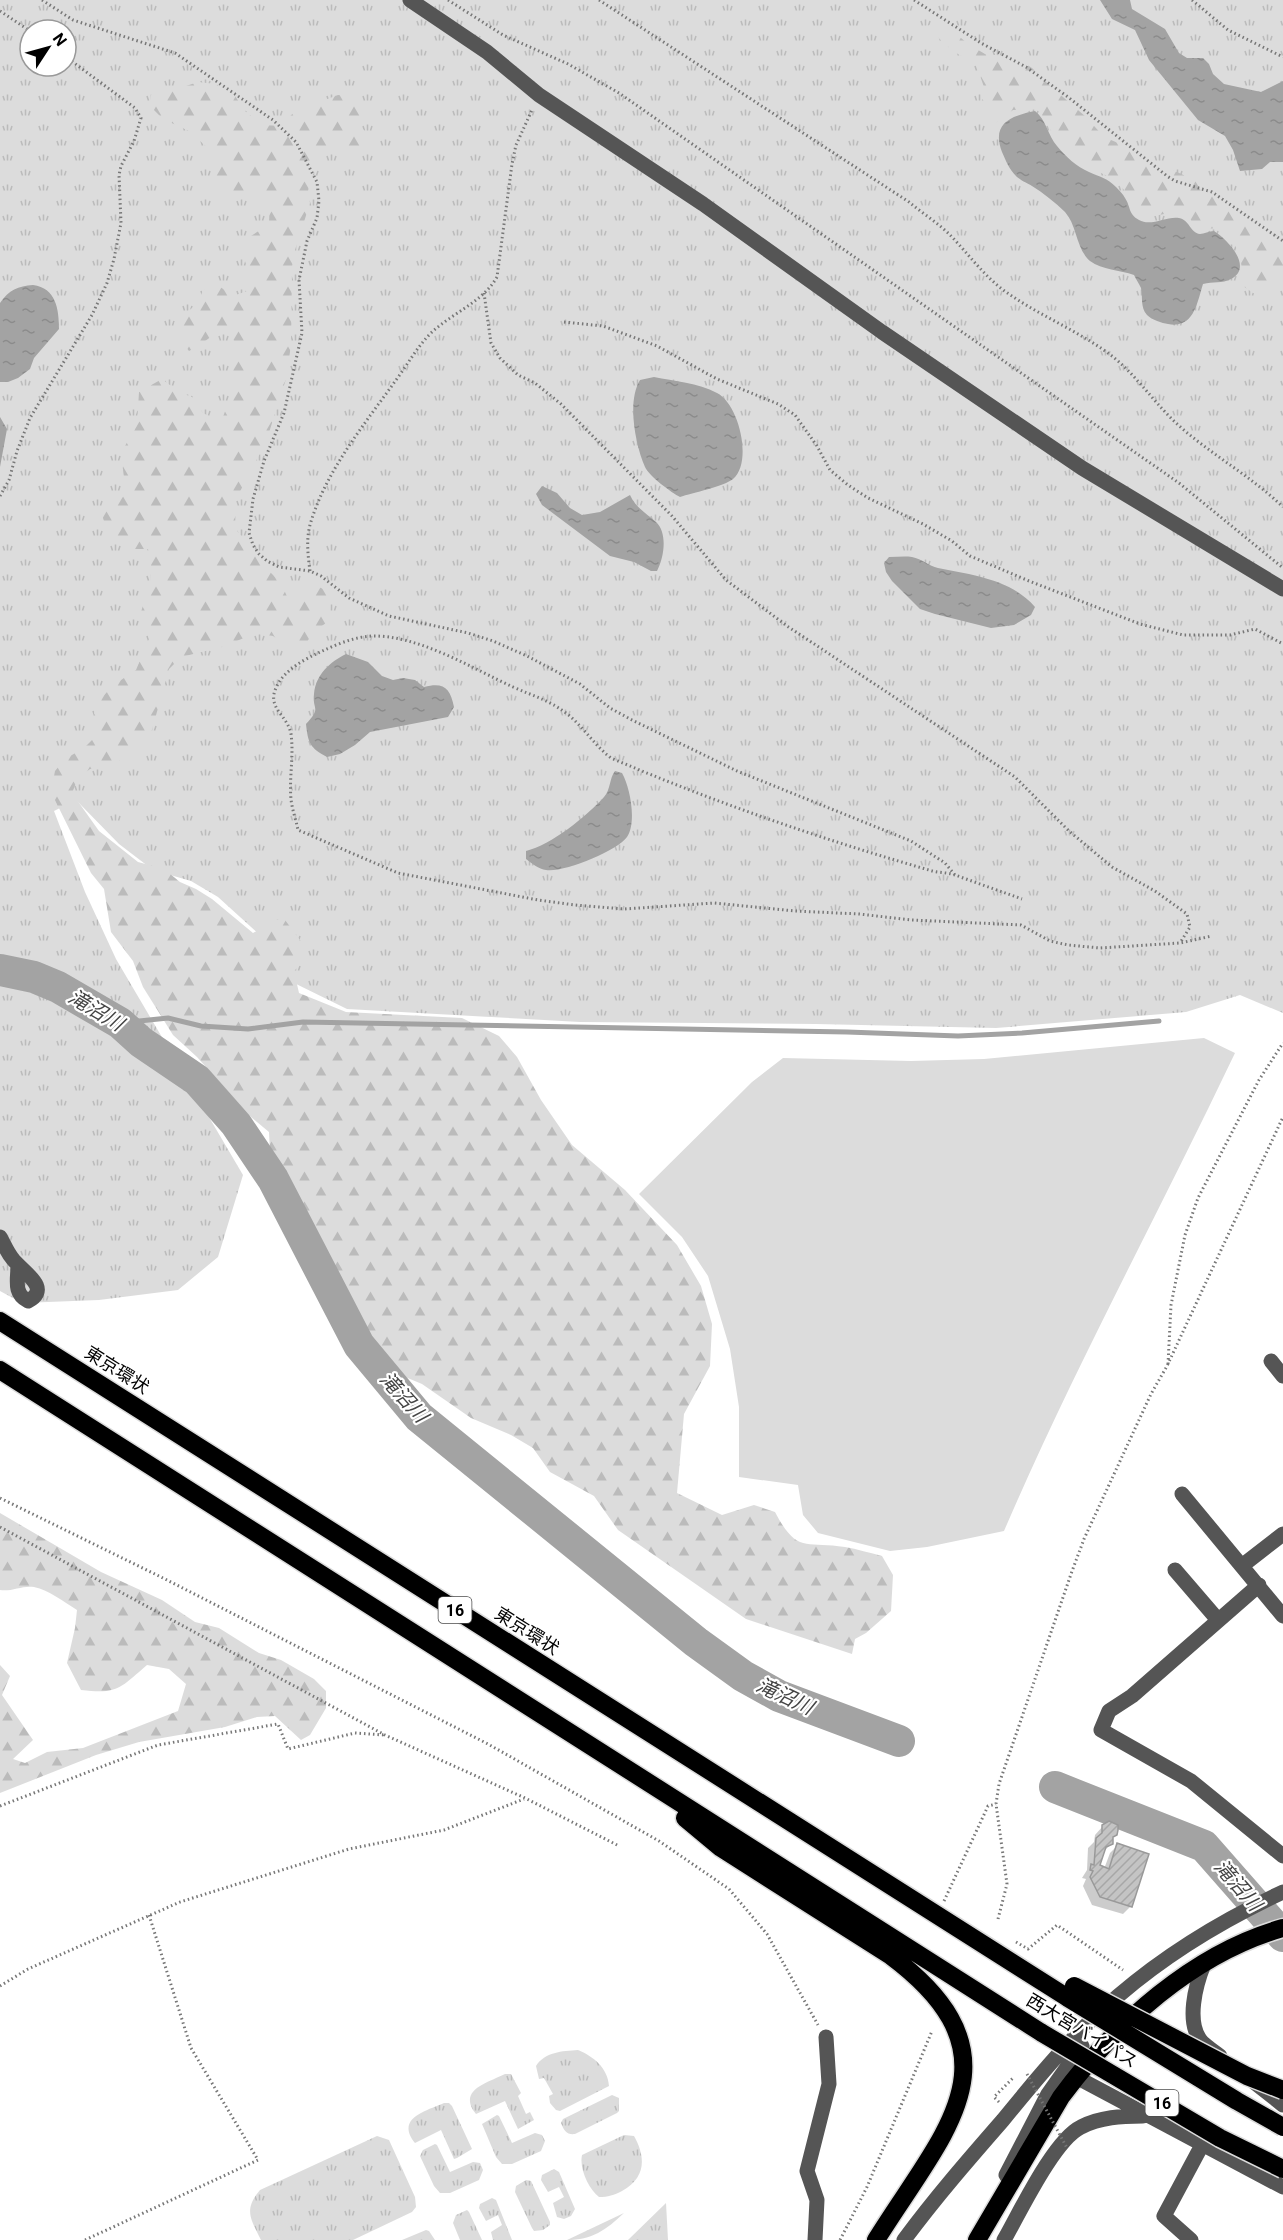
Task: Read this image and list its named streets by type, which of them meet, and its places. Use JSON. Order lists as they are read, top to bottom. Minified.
{"streets":{"highway":["東京環状","16","西大宮バイパス"]},"crossings":[["東京環状","西大宮バイパス"],["16","西大宮バイパス"]],"water":["滝沼川"],"north":"top right"}
